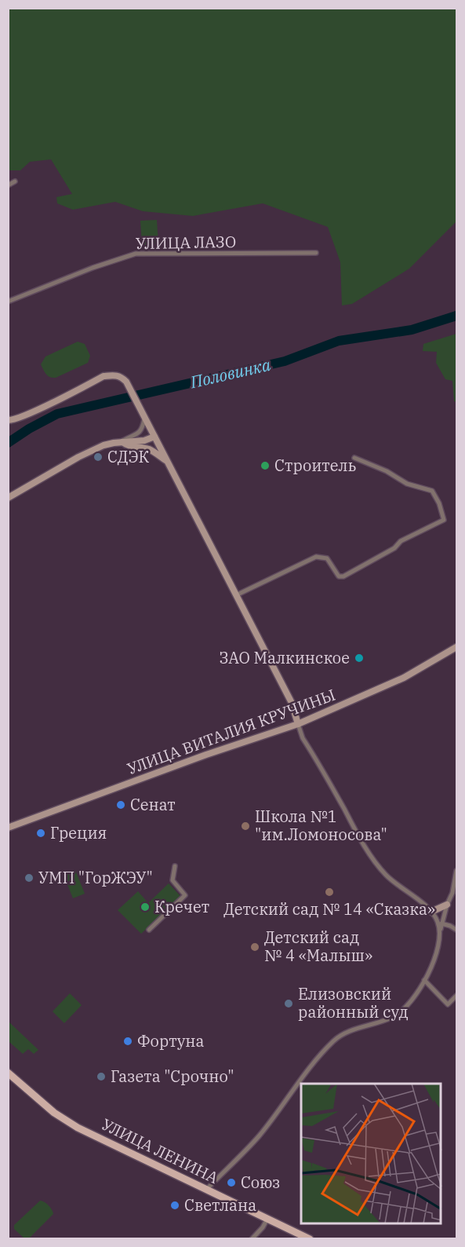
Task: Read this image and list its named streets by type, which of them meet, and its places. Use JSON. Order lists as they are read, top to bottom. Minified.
{"streets":{"main road":["УЛИЦА ЛЕНИНА"],"street":["УЛИЦА ЛАЗО","УЛИЦА ВИТАЛИЯ КРУЧИНЫ"]},"water":["Половинка"],"places":["СДЭК","Строитель","ЗАО Малкинское","Сенат","Школа №1 \"им.Ломоносова\"","Греция","УМП \"ГорЖЭУ\"","Детский сад № 14 «Сказка»","Кречет","Детский сад № 4 «Малыш»","Елизовский районный суд","Фортуна","Газета \"Срочно\"","Союз","Светлана"]}
